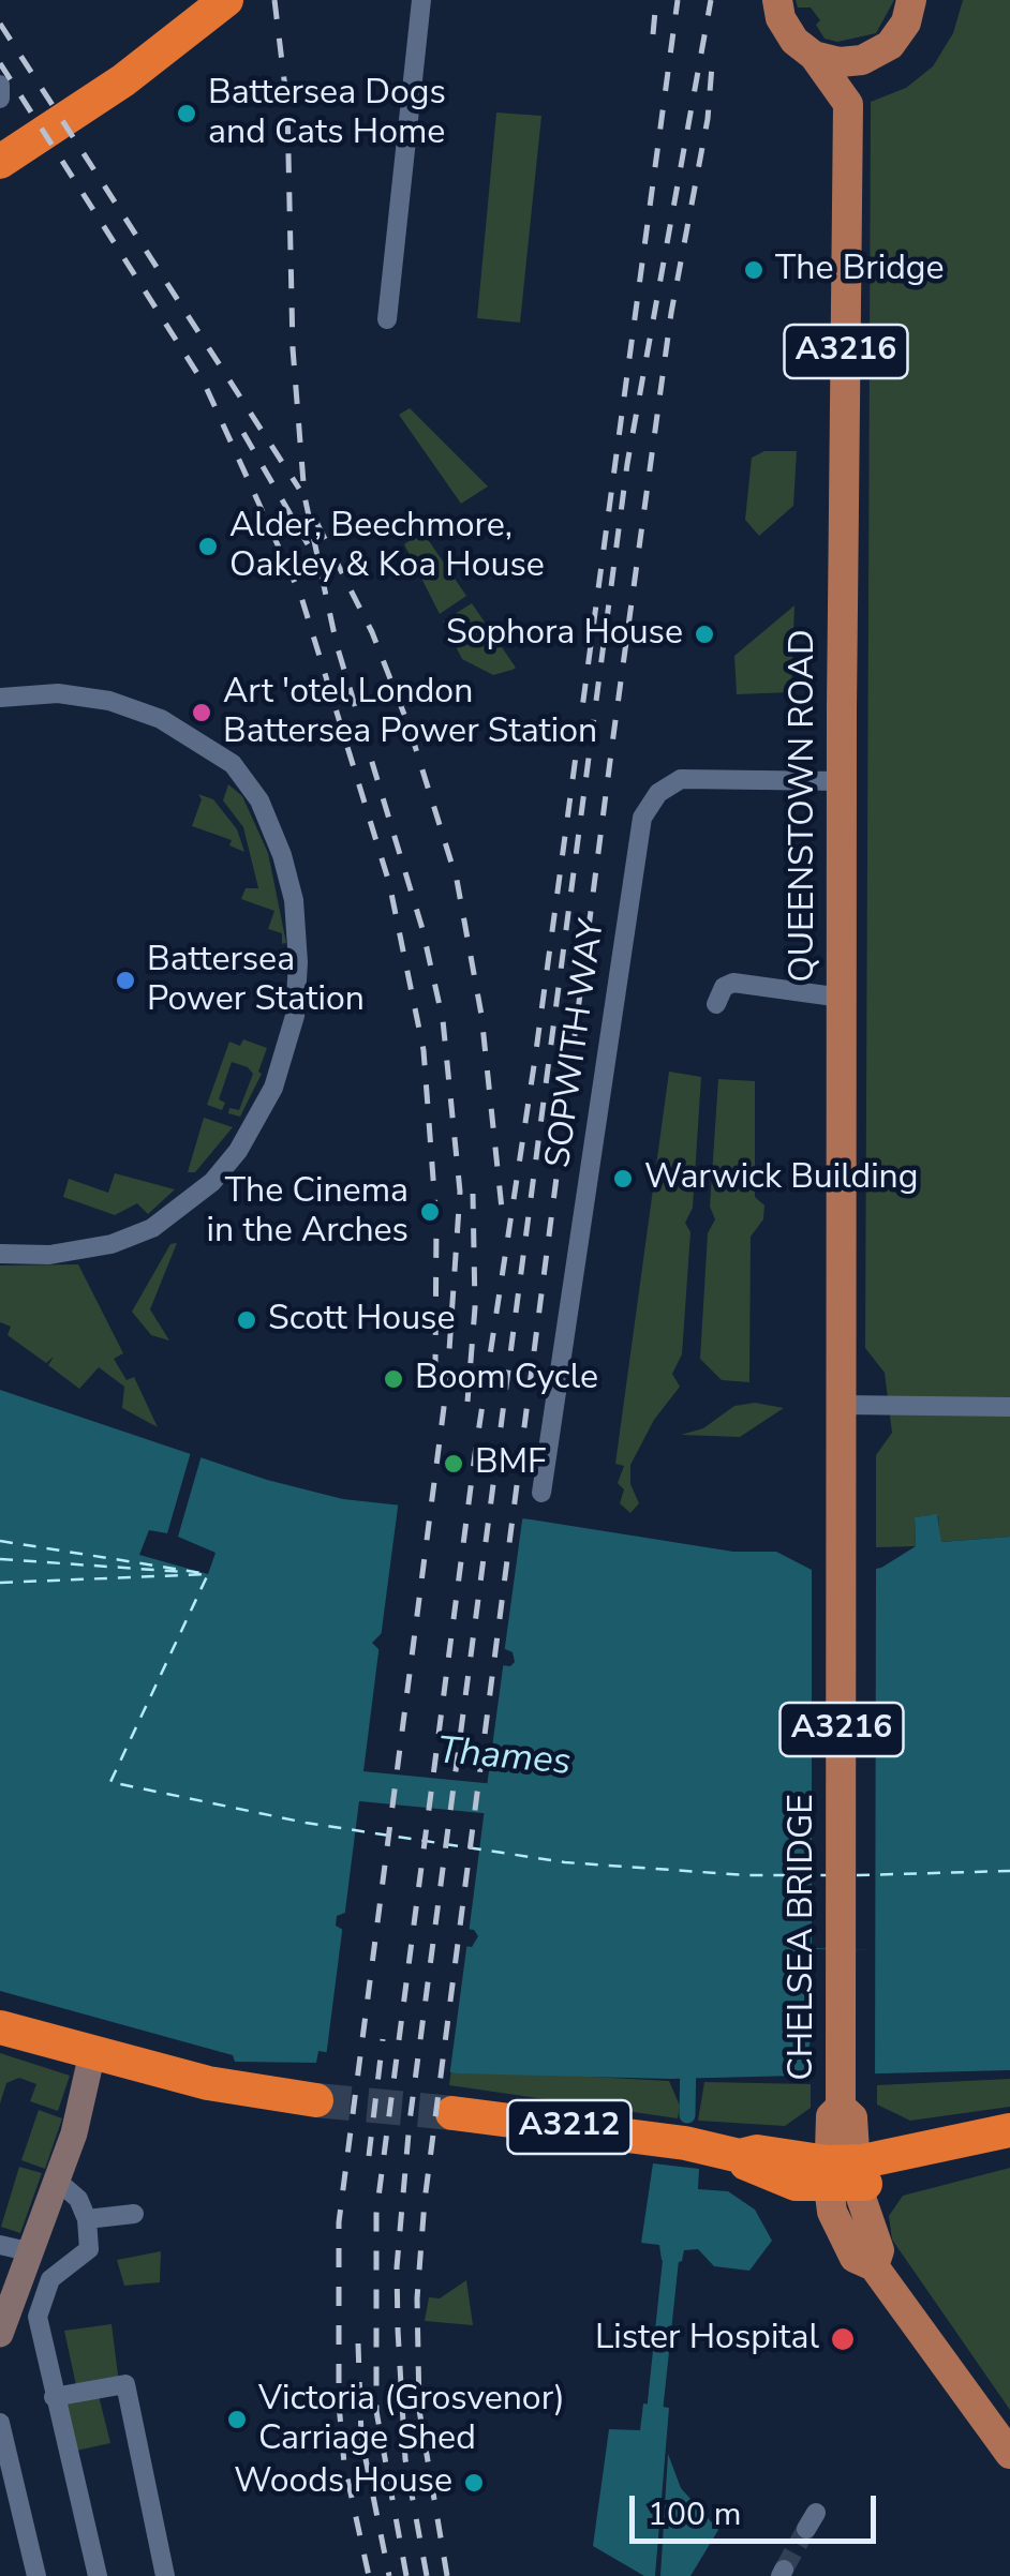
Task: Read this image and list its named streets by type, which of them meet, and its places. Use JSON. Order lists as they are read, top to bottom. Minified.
{"streets":{"highway":["A3212"],"main road":["A3216","QUEENSTOWN ROAD","CHELSEA BRIDGE"],"street":["SOPWITH WAY"]},"crossings":[["A3216","CHELSEA BRIDGE"],["A3216","A3212"],["QUEENSTOWN ROAD","SOPWITH WAY"],["QUEENSTOWN ROAD","CHELSEA BRIDGE"],["CHELSEA BRIDGE","A3212"]],"water":["Thames"],"places":["Battersea Dogs and Cats Home","The Bridge","Alder, Beechmore, Oakley & Koa House","Sophora House","Art 'otel London Battersea Power Station","Battersea Power Station","Warwick Building","The Cinema in the Arches","Scott House","Boom Cycle","BMF","Lister Hospital","Victoria (Grosvenor) Carriage Shed","Woods House"],"scale_bar":"100 m"}
